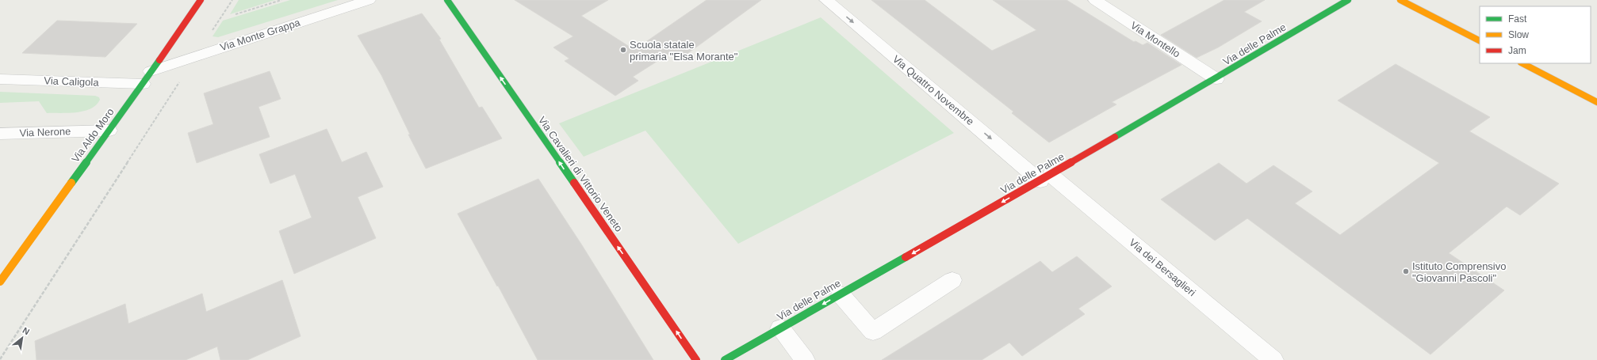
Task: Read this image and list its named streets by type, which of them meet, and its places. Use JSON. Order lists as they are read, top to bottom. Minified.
{"streets":{"street":["Via Monte Grappa","Via Montello","Via delle Palme","Via Caligola","Via Quattro Novembre","Via Nerone","Via Aldo Moro","Via Cavalieri di Vittorio Veneto","Via dei Bersaglieri"]},"crossings":[["Via Monte Grappa","Via Caligola"],["Via Monte Grappa","Via Aldo Moro"],["Via Montello","Via delle Palme"],["Via delle Palme","Via Quattro Novembre"],["Via delle Palme","Via dei Bersaglieri"],["Via Caligola","Via Aldo Moro"],["Via Quattro Novembre","Via dei Bersaglieri"],["Via Nerone","Via Aldo Moro"]],"one_way":["Via delle Palme","Via Quattro Novembre","Via Cavalieri di Vittorio Veneto"],"places":["Scuola statale primaria \"Elsa Morante\"","Istituto Comprensivo \"Giovanni Pascoli\""],"legend":["Fast","Slow","Jam"],"north":"top right"}
